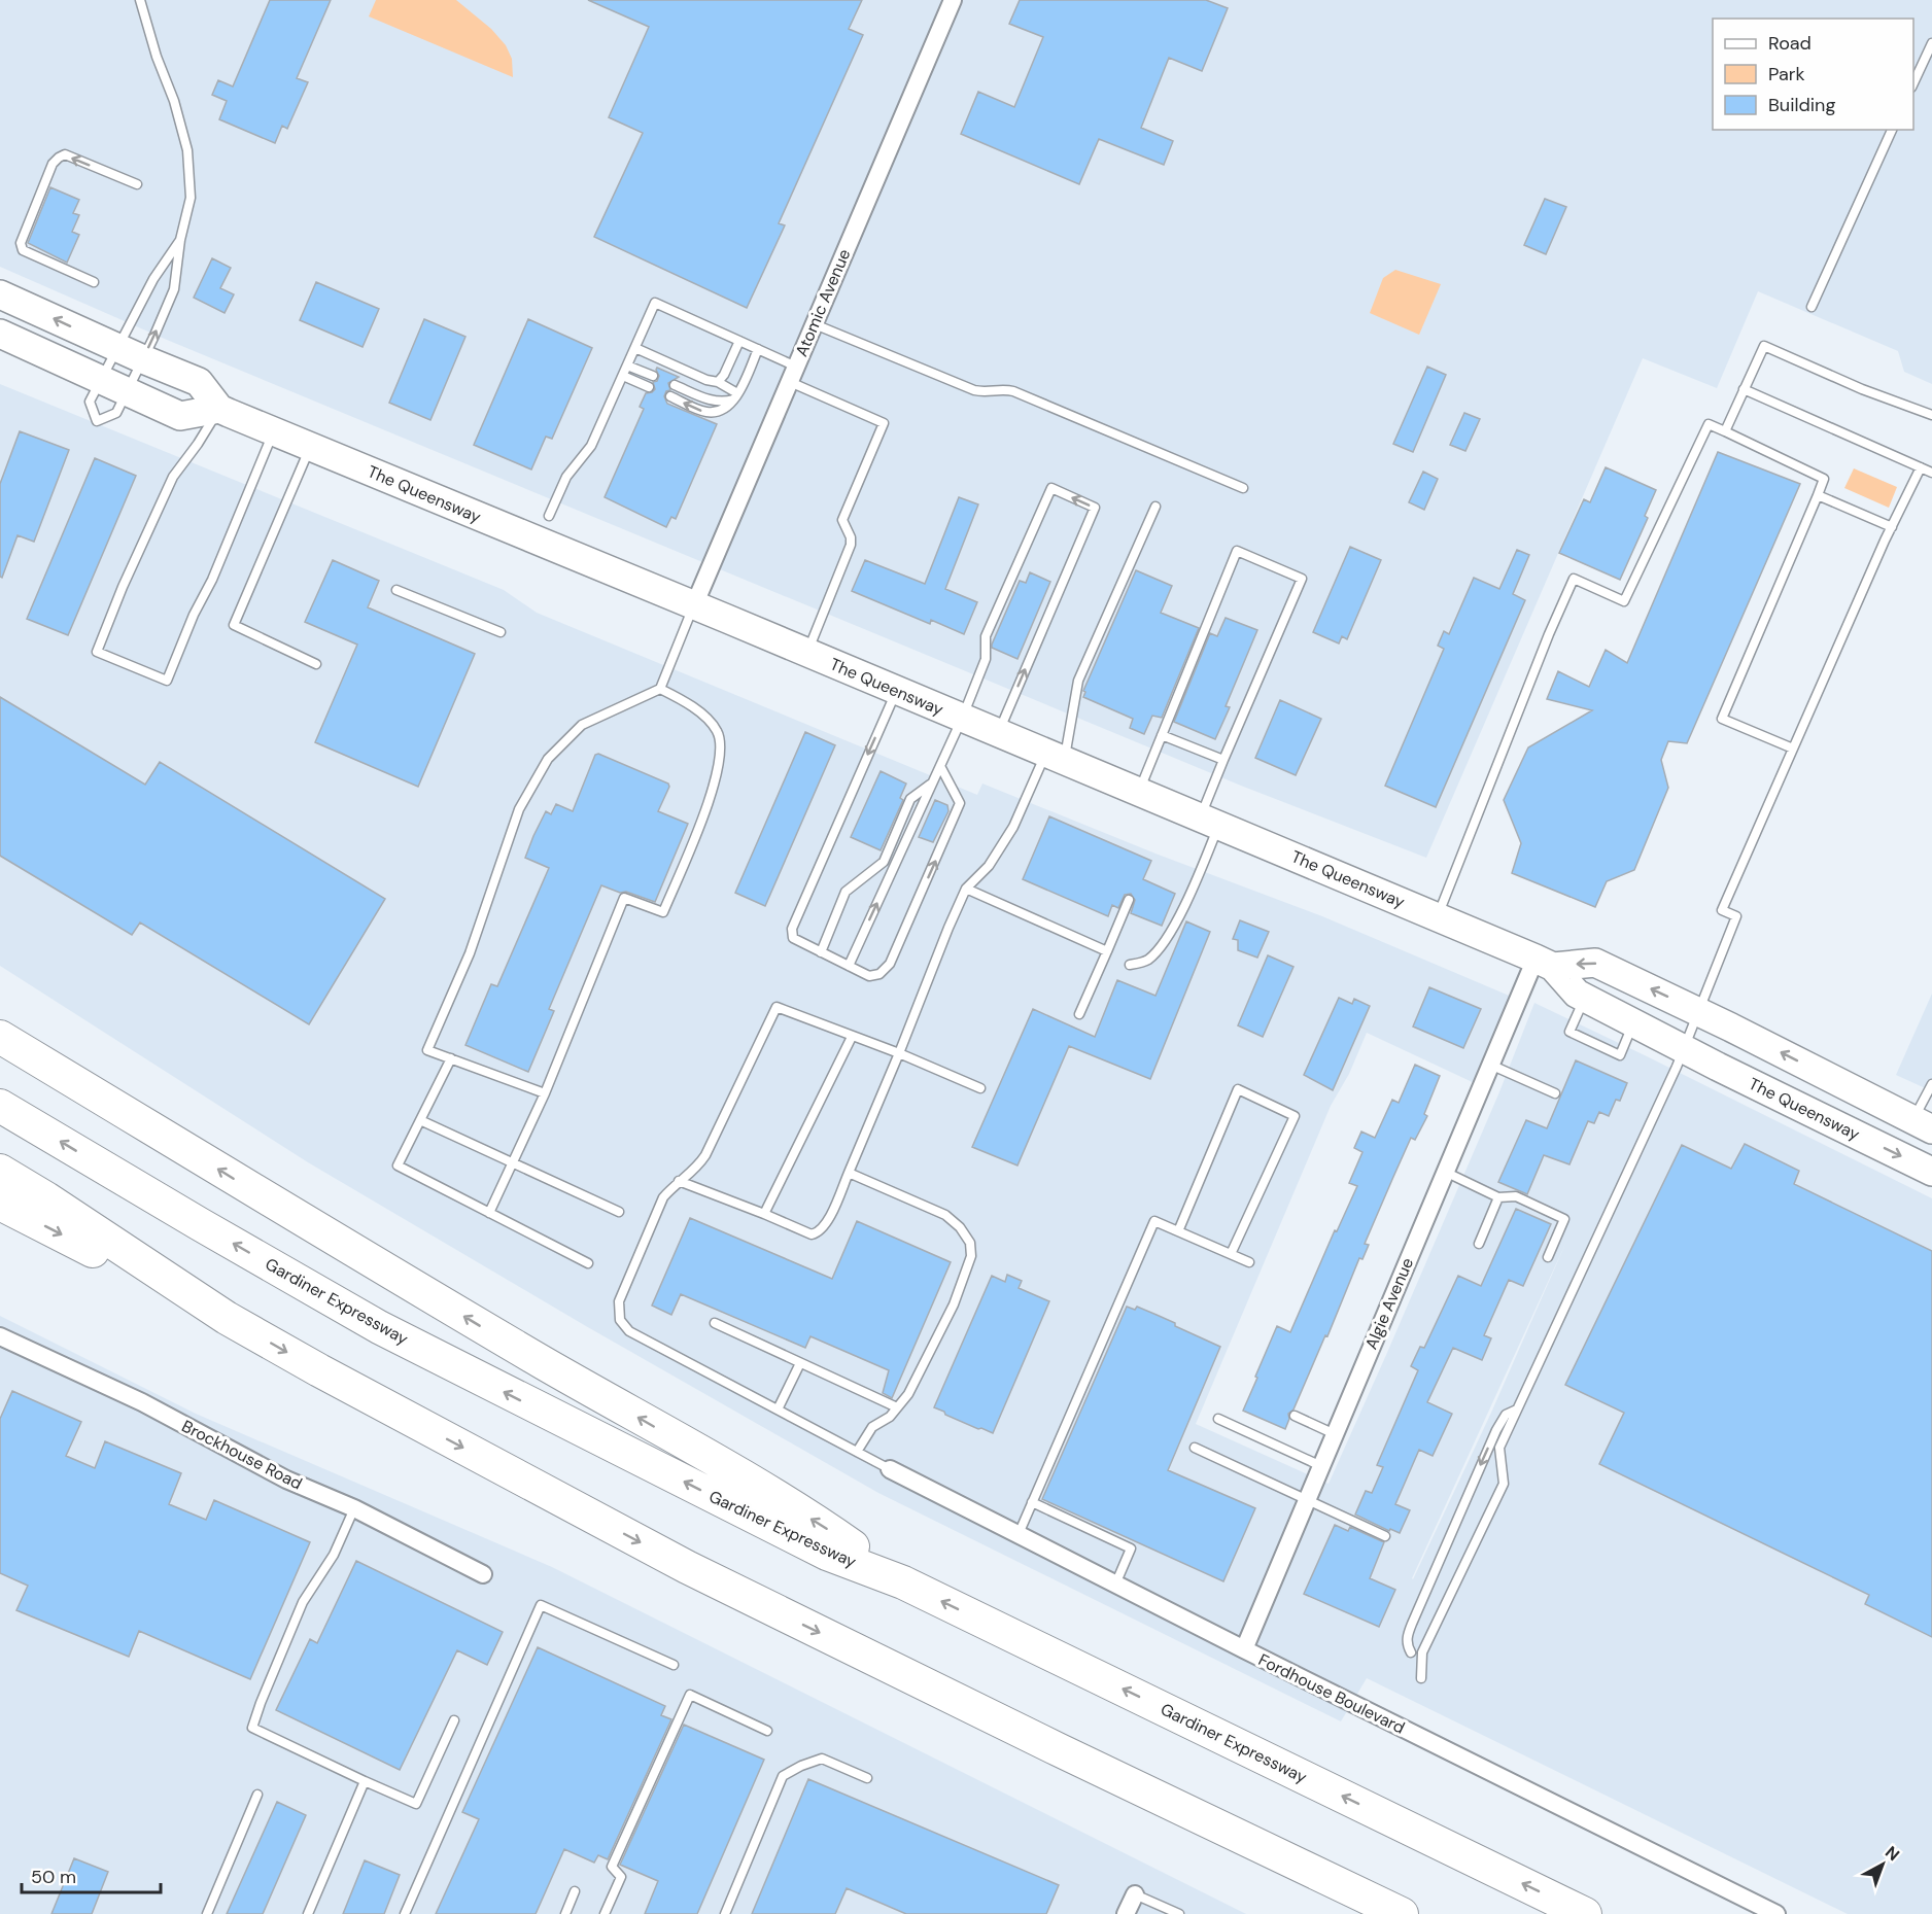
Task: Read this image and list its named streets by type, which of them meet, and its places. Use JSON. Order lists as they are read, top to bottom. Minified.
{"streets":{"highway":["Gardiner Expressway"],"main road":["The Queensway"],"street":["Atomic Avenue","Algie Avenue","Brockhouse Road","Fordhouse Boulevard"]},"crossings":[["Atomic Avenue","The Queensway"],["The Queensway","Algie Avenue"],["Algie Avenue","Fordhouse Boulevard"]],"legend":["Road","Park","Building"],"scale_bar":"50 m","north":"top right"}
